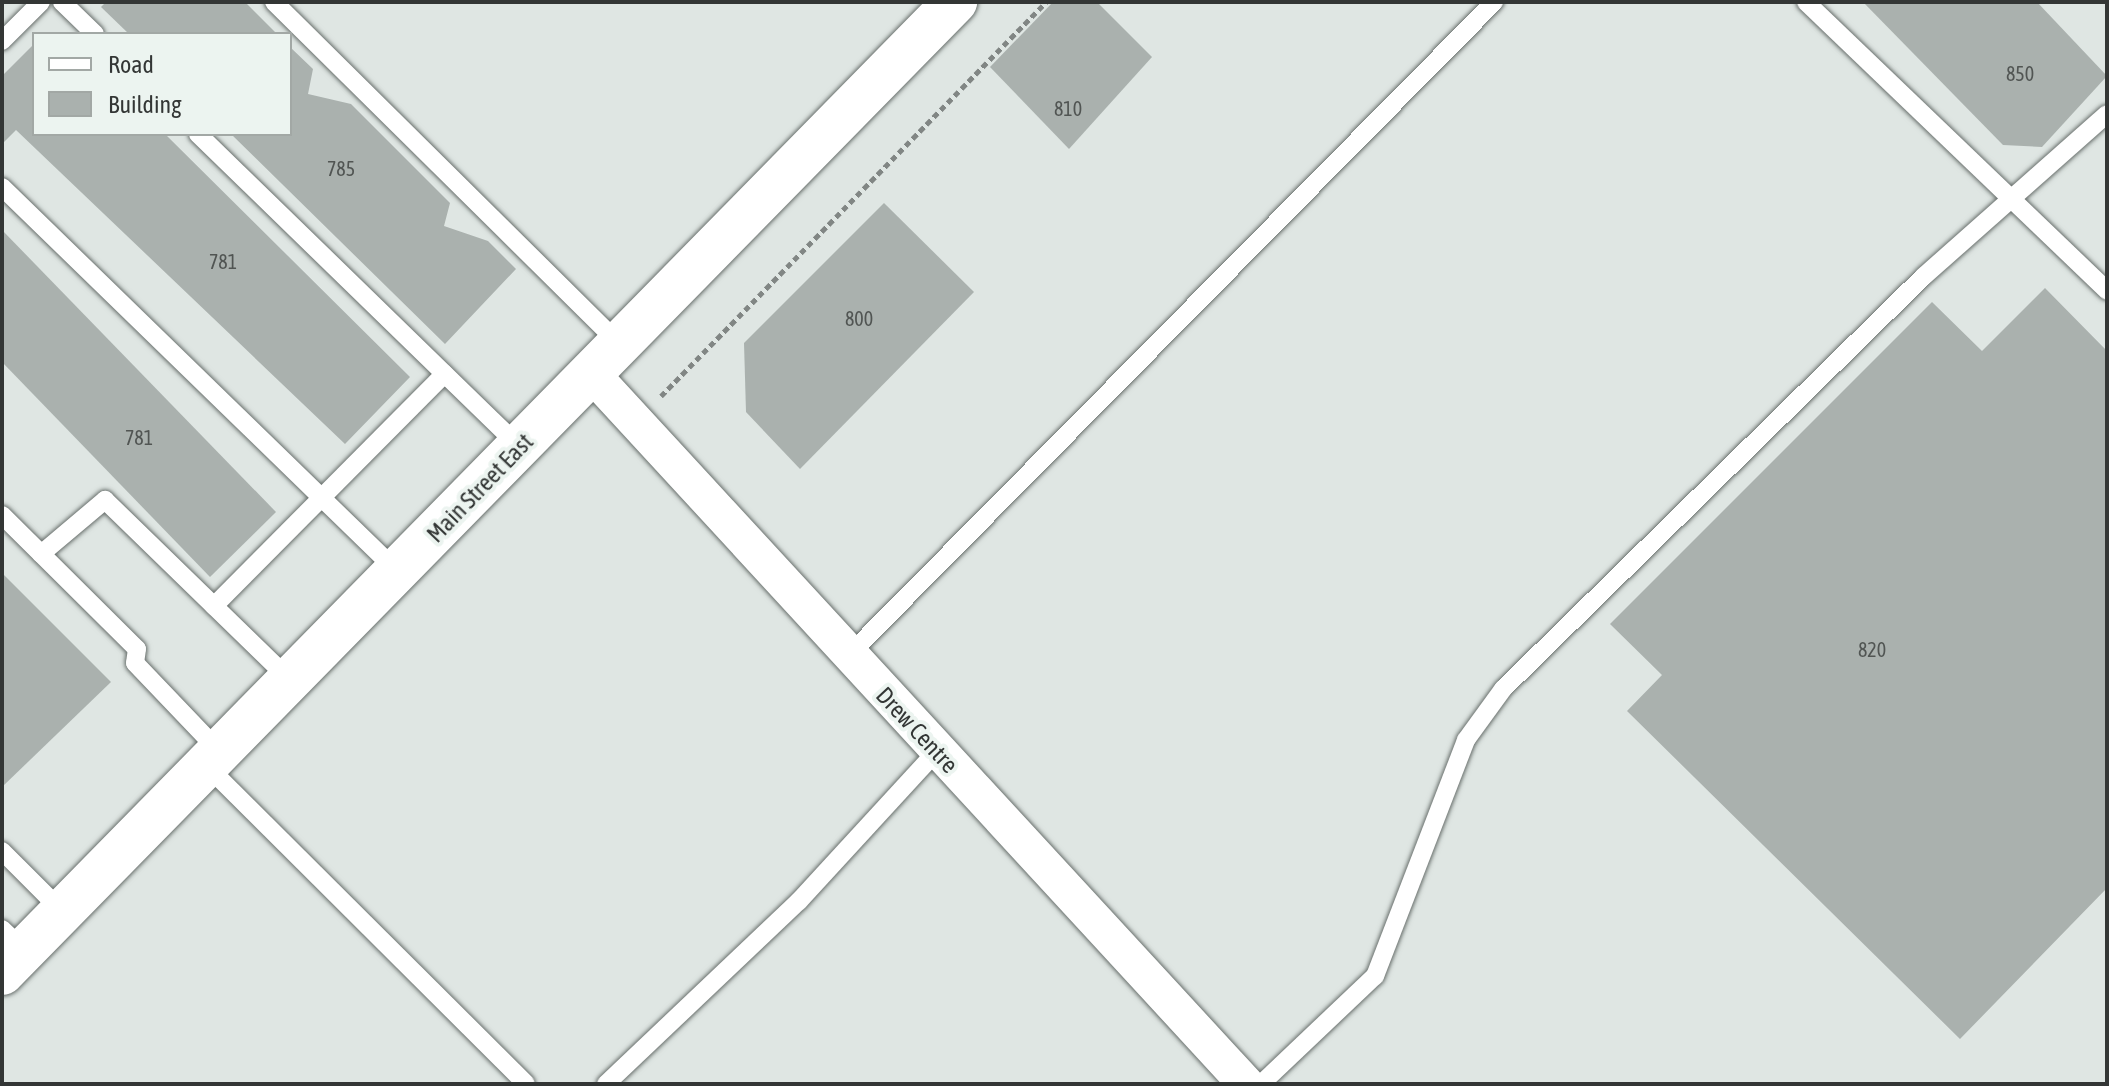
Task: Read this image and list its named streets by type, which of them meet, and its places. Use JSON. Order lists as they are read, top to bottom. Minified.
{"streets":{"main road":["Main Street East"],"street":["Drew Centre"]},"crossings":[["Main Street East","Drew Centre"]],"house_numbers":["850","810","785","781","800","781","820"],"legend":["Road","Building"]}
